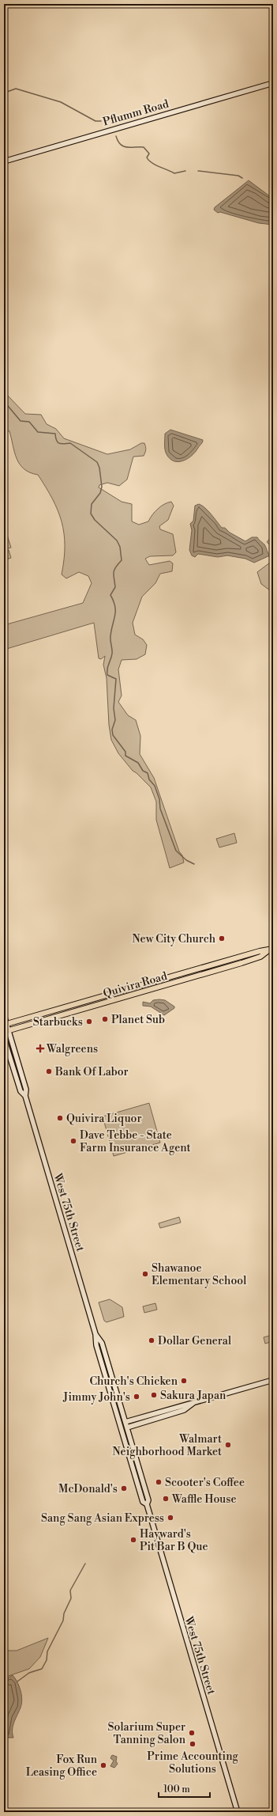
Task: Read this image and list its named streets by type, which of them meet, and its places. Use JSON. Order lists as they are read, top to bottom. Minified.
{"streets":{"main road":["Pflumm Road","Quivira Road","West 75th Street"]},"crossings":[["Quivira Road","West 75th Street"]],"places":{"other":["New City Church","Planet Sub","Starbucks","Bank Of Labor","Quivira Liquor","Dave Tebbe - State Farm Insurance Agent","Shawanoe Elementary School","Dollar General","Church's Chicken","Sakura Japan","Jimmy John's","Walmart Neighborhood Market","Scooter's Coffee","McDonald's","Waffle House","Sang Sang Asian Express","Hayward's Pit Bar B Que","Solarium Super Tanning Salon","Prime Accounting Solutions","Fox Run Leasing Office"],"health":["Walgreens"]},"scale_bar":"100 m"}
